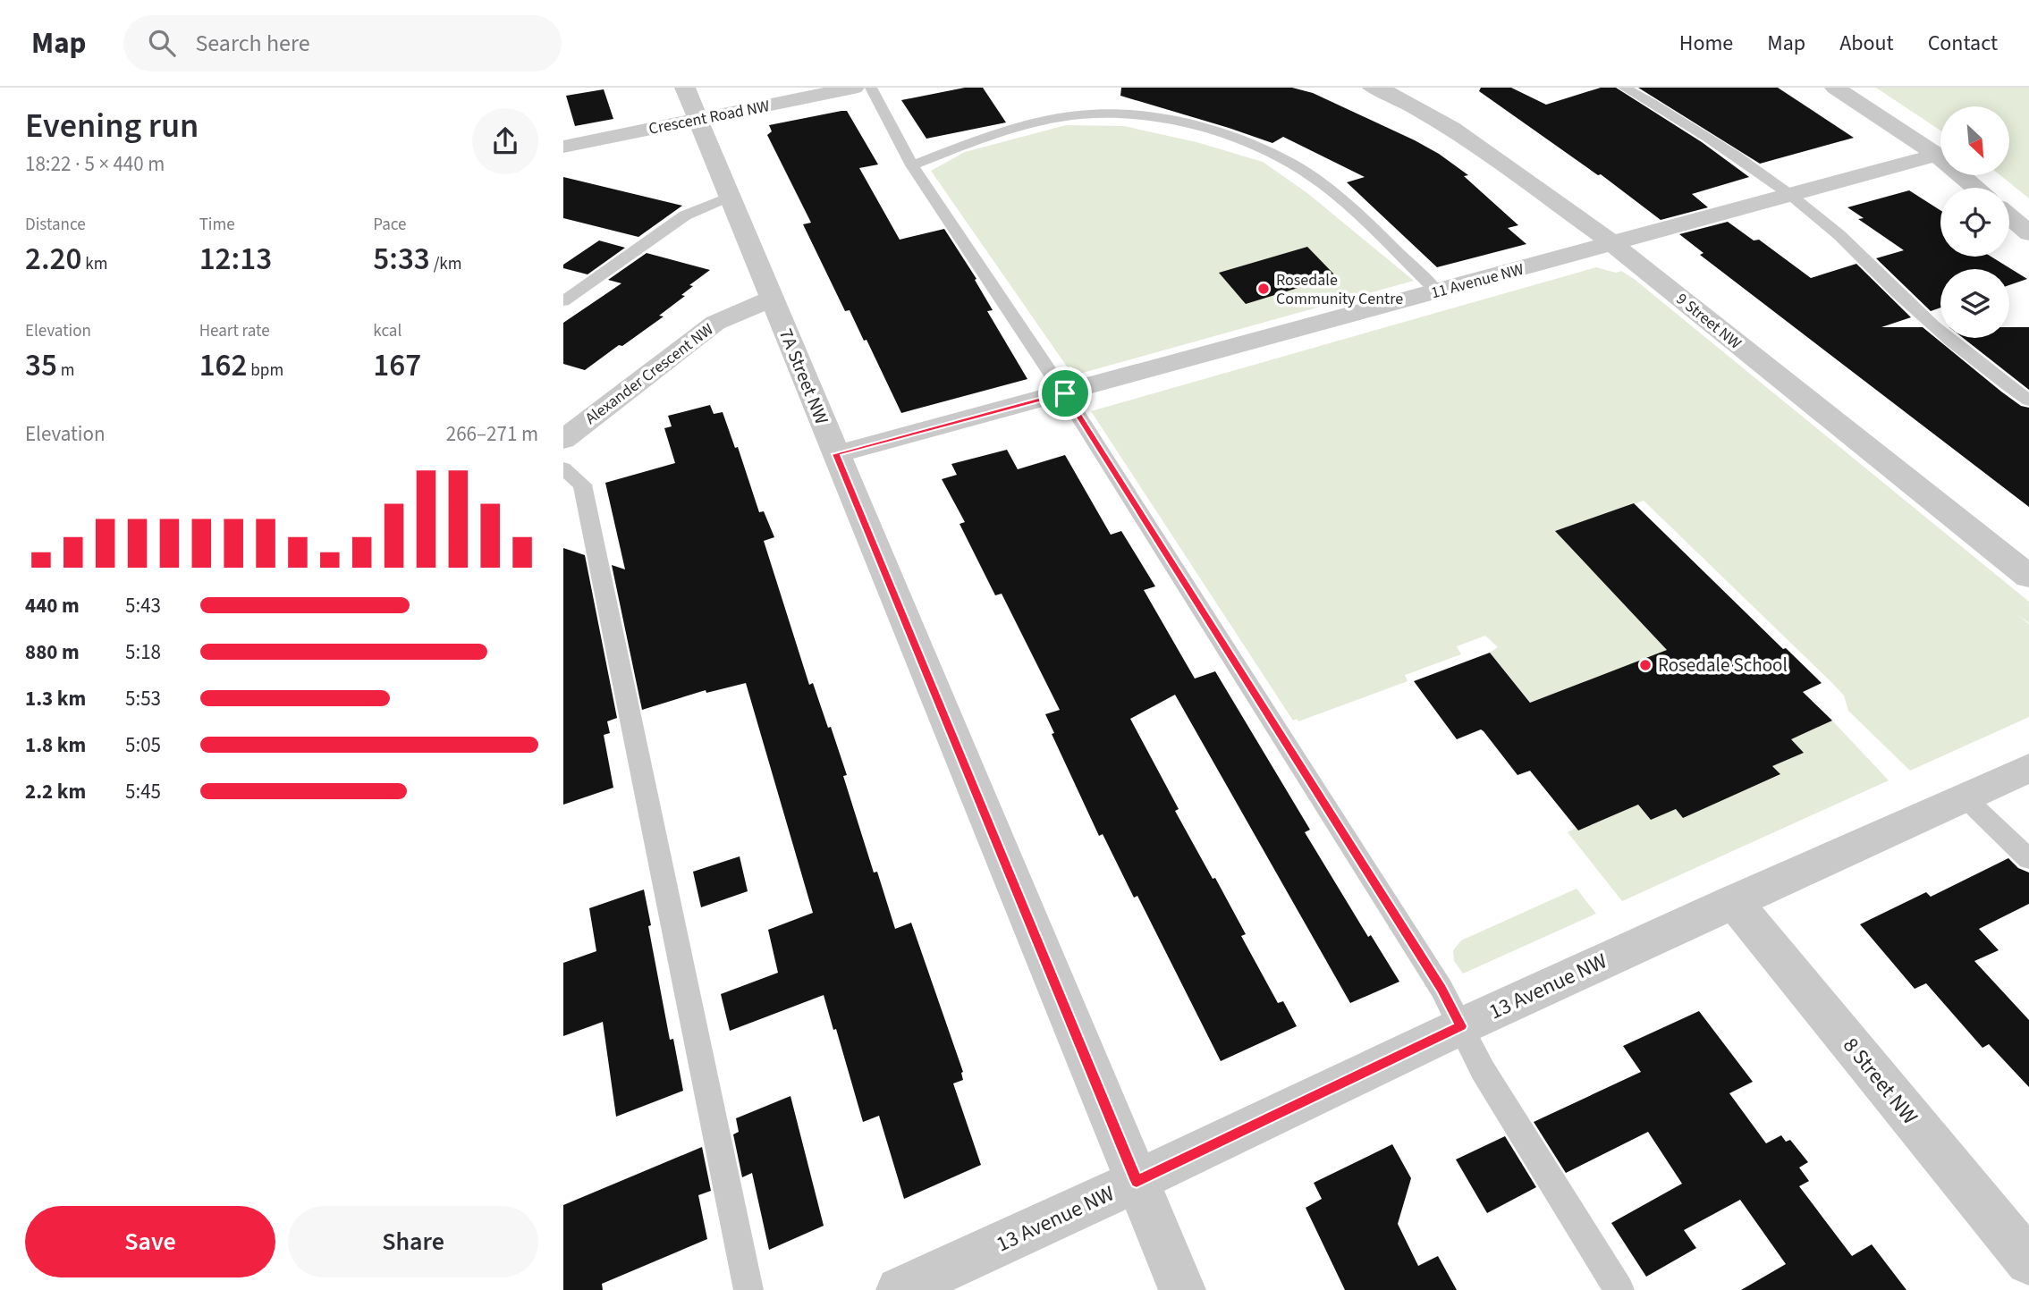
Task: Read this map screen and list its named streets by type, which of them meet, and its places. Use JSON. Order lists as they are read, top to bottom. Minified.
{"streets":{"street":["Crescent Road NW","11 Avenue NW","9 Street NW","Alexander Crescent NW","7A Street NW","13 Avenue NW","8 Street NW"]},"crossings":[["Crescent Road NW","7A Street NW"],["11 Avenue NW","9 Street NW"],["11 Avenue NW","7A Street NW"],["Alexander Crescent NW","7A Street NW"],["7A Street NW","13 Avenue NW"],["13 Avenue NW","8 Street NW"]],"places":["Rosedale Community Centre","Rosedale School"],"north":"bottom right","page":{"header":"Map","search":"Search here","nav":["Home","Map","About","Contact"],"heading":["Evening run","18:22 · 5 × 440 m"],"stats":[["Distance","2.20 km"],["Time","12:13"],["Pace","5:33 /km"],["Elevation","35 m"],["Heart rate","162 bpm"],["kcal","167"]],"chart":["Elevation","266–271 m"],"list":[{"name":"440 m","note":"5:43"},{"name":"880 m","note":"5:18"},{"name":"1.3 km","note":"5:53"},{"name":"1.8 km","note":"5:05"},{"name":"2.2 km","note":"5:45"}],"buttons":["Save","Share"]}}
